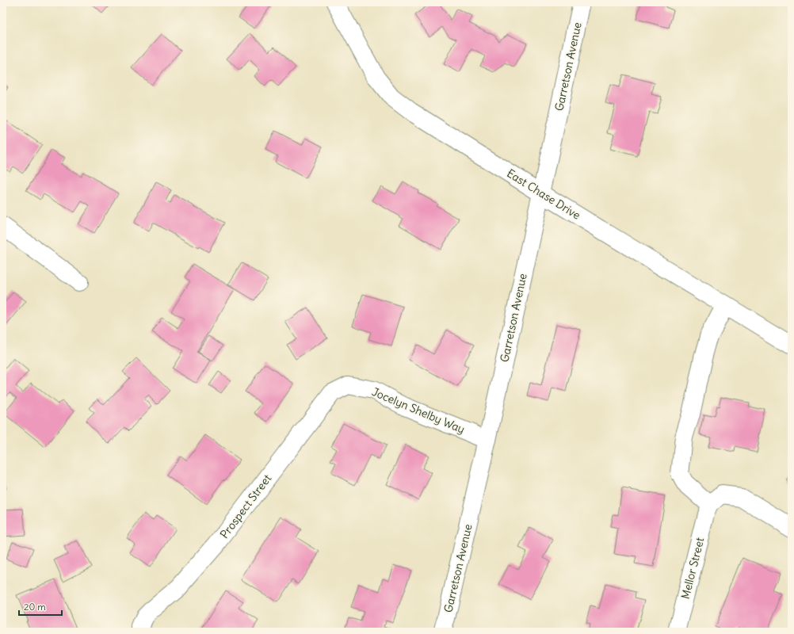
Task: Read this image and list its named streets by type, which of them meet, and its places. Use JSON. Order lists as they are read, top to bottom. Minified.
{"streets":{"street":["Garretson Avenue","East Chase Drive","Jocelyn Shelby Way","Prospect Street","Mellor Street"]},"crossings":[["Garretson Avenue","East Chase Drive"],["Garretson Avenue","Jocelyn Shelby Way"],["Jocelyn Shelby Way","Prospect Street"]],"scale_bar":"20 m"}
